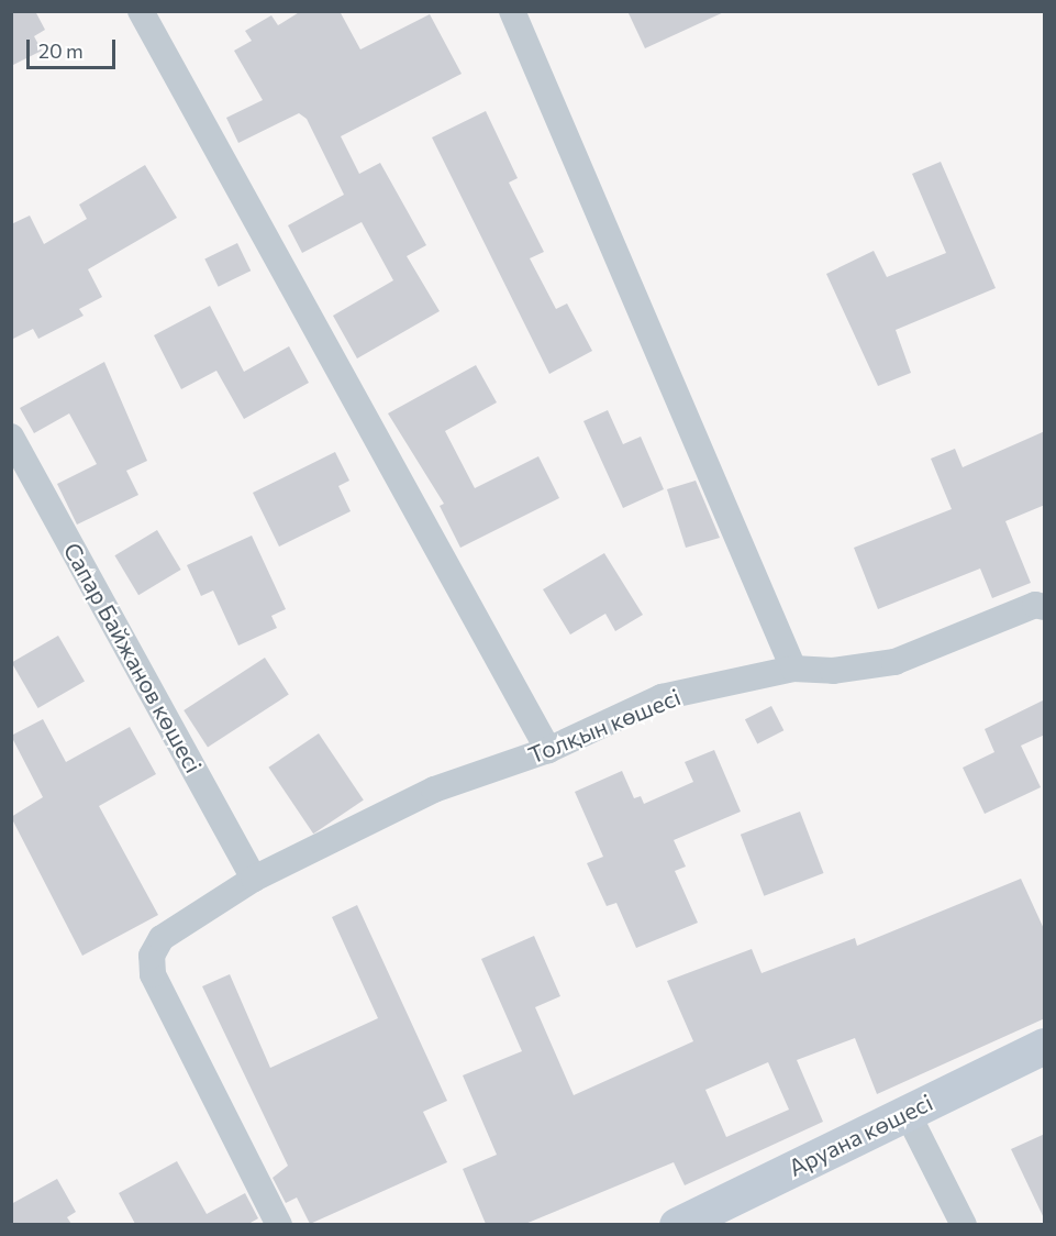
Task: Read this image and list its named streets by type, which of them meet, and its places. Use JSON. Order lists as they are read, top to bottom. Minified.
{"streets":{"street":["Сапар Байжанов көшесі","Толқын көшесі","Аруана көшесі"]},"crossings":[["Сапар Байжанов көшесі","Толқын көшесі"]],"scale_bar":"20 m"}
